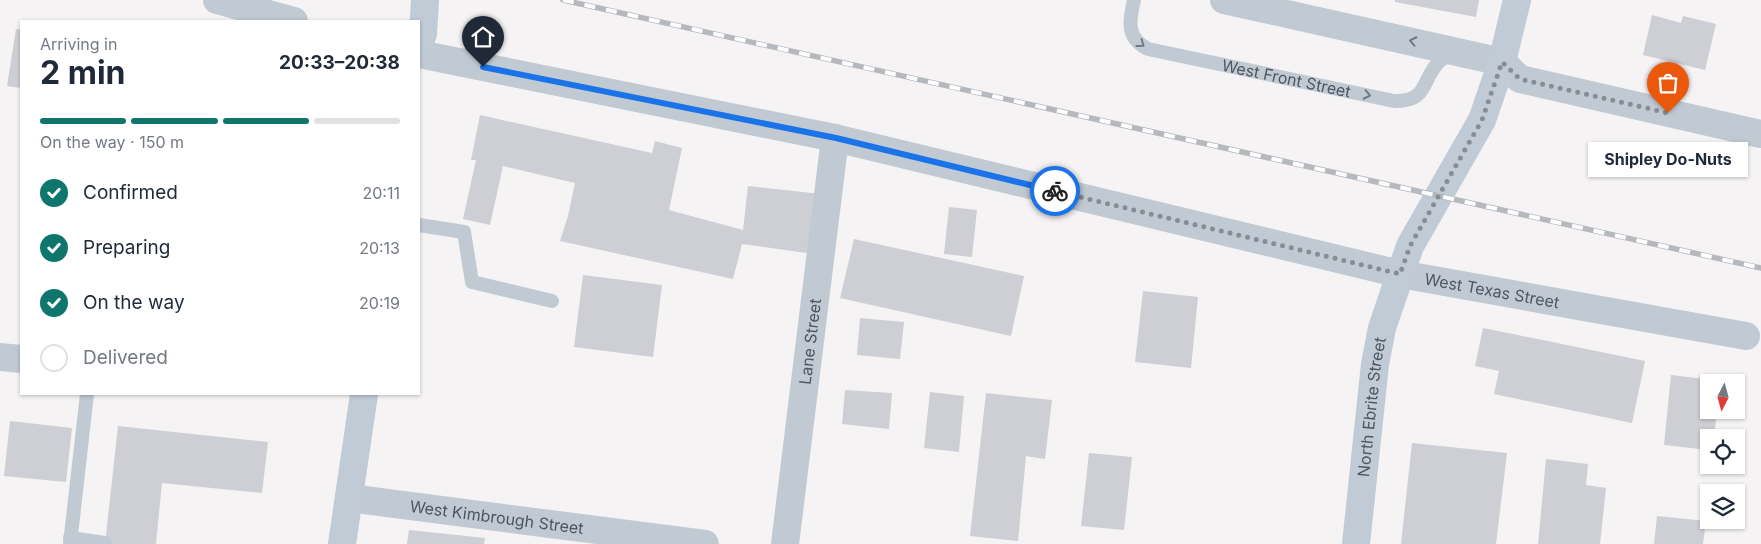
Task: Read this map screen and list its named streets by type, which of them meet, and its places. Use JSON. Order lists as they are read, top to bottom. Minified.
{"streets":{"street":["West Texas Street","Lane Street","North Ebrite Street","West Kimbrough Street"],"lane":["West Front Street"]},"crossings":[["West Texas Street","Lane Street"],["West Texas Street","North Ebrite Street"]],"one_way":["West Front Street"],"places":["Shipley Do-Nuts"],"north":"bottom","page":{"heading":["2 min","Arriving in","20:33–20:38"],"bar":"On the way · 150 m","bubble":"Shipley Do-Nuts","list":[["Confirmed","20:11"],["Preparing","20:13"],["On the way","20:19"],"Delivered"]}}
